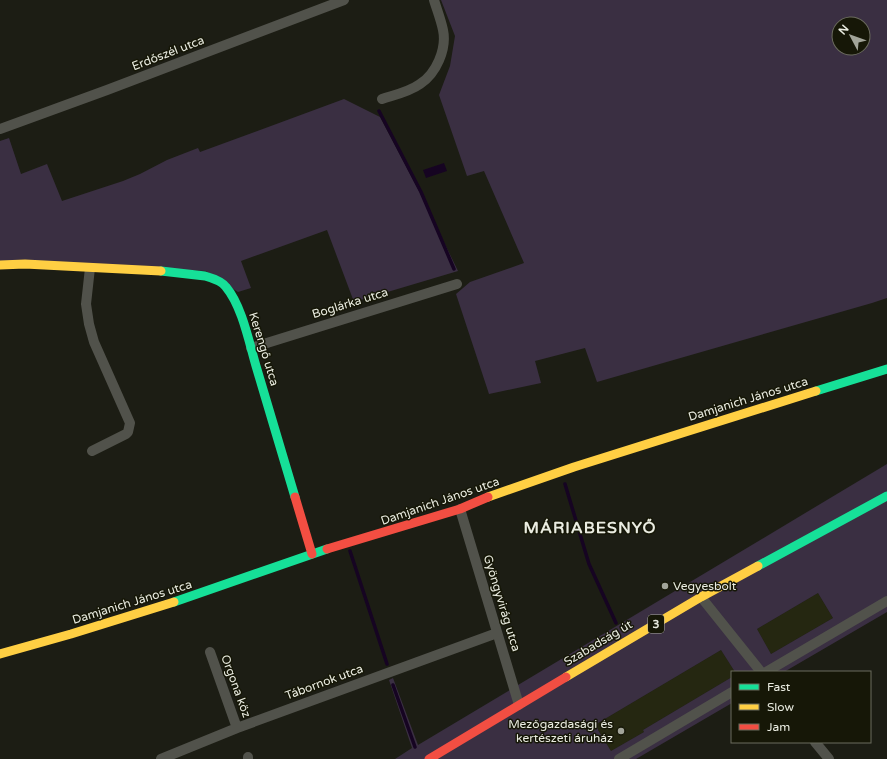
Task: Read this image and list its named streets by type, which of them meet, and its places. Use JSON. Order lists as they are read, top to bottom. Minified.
{"streets":{"street":["Erdőszél utca","Boglárka utca","Kerengő utca","Damjanich János utca","Gyöngyvirág utca","3","Szabadság út","Tábornok utca","Orgona köz"]},"crossings":[["Boglárka utca","Kerengő utca"],["Kerengő utca","Damjanich János utca"],["Damjanich János utca","Gyöngyvirág utca"],["Gyöngyvirág utca","Szabadság út"],["Gyöngyvirág utca","Tábornok utca"],["Tábornok utca","Orgona köz"]],"districts":["MÁRIABESNYŐ"],"places":["Vegyesbolt","Mezőgazdasági és kertészeti áruház"],"legend":["Fast","Slow","Jam"],"north":"top left"}
